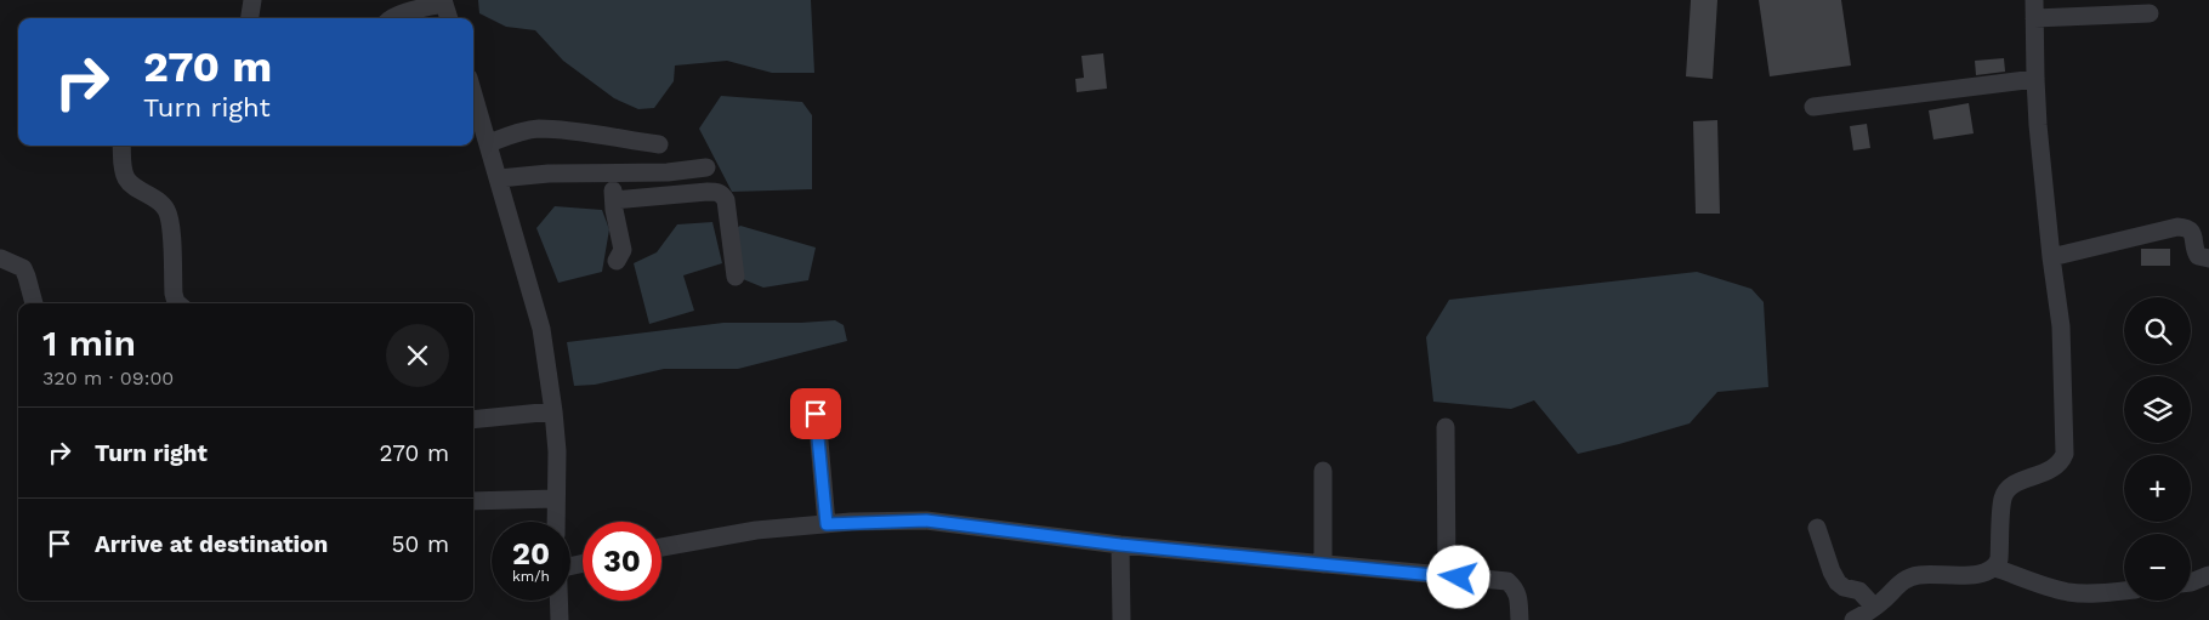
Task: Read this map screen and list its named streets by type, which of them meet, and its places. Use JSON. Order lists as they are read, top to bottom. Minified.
{"page":{"turn":["270 m","Turn right"],"map_buttons":["+","−"],"heading":["1 min","320 m · 09:00"],"list":[{"name":"Turn right","value":"270 m"},{"name":"Arrive at destination","value":"50 m"}],"speed":"20 km/h","limit":"30"}}
